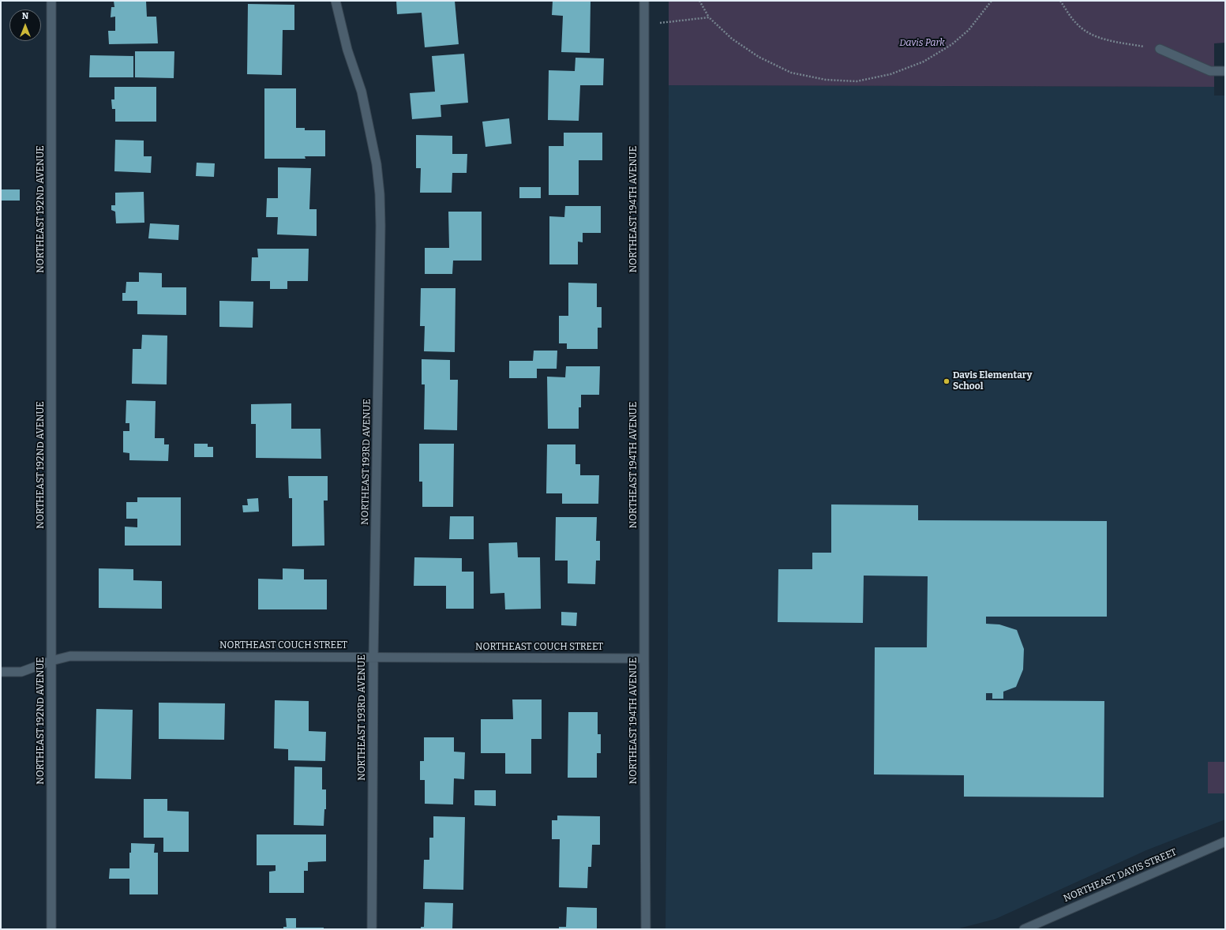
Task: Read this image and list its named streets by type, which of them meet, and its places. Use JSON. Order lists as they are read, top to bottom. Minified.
{"streets":{"street":["NORTHEAST 192ND AVENUE","NORTHEAST 194TH AVENUE","NORTHEAST 193RD AVENUE","NORTHEAST COUCH STREET","NORTHEAST DAVIS STREET"]},"crossings":[["NORTHEAST 192ND AVENUE","NORTHEAST COUCH STREET"],["NORTHEAST 194TH AVENUE","NORTHEAST COUCH STREET"],["NORTHEAST 193RD AVENUE","NORTHEAST COUCH STREET"]],"parks":["Davis Park"],"places":["Davis Elementary School"],"north":"top"}
